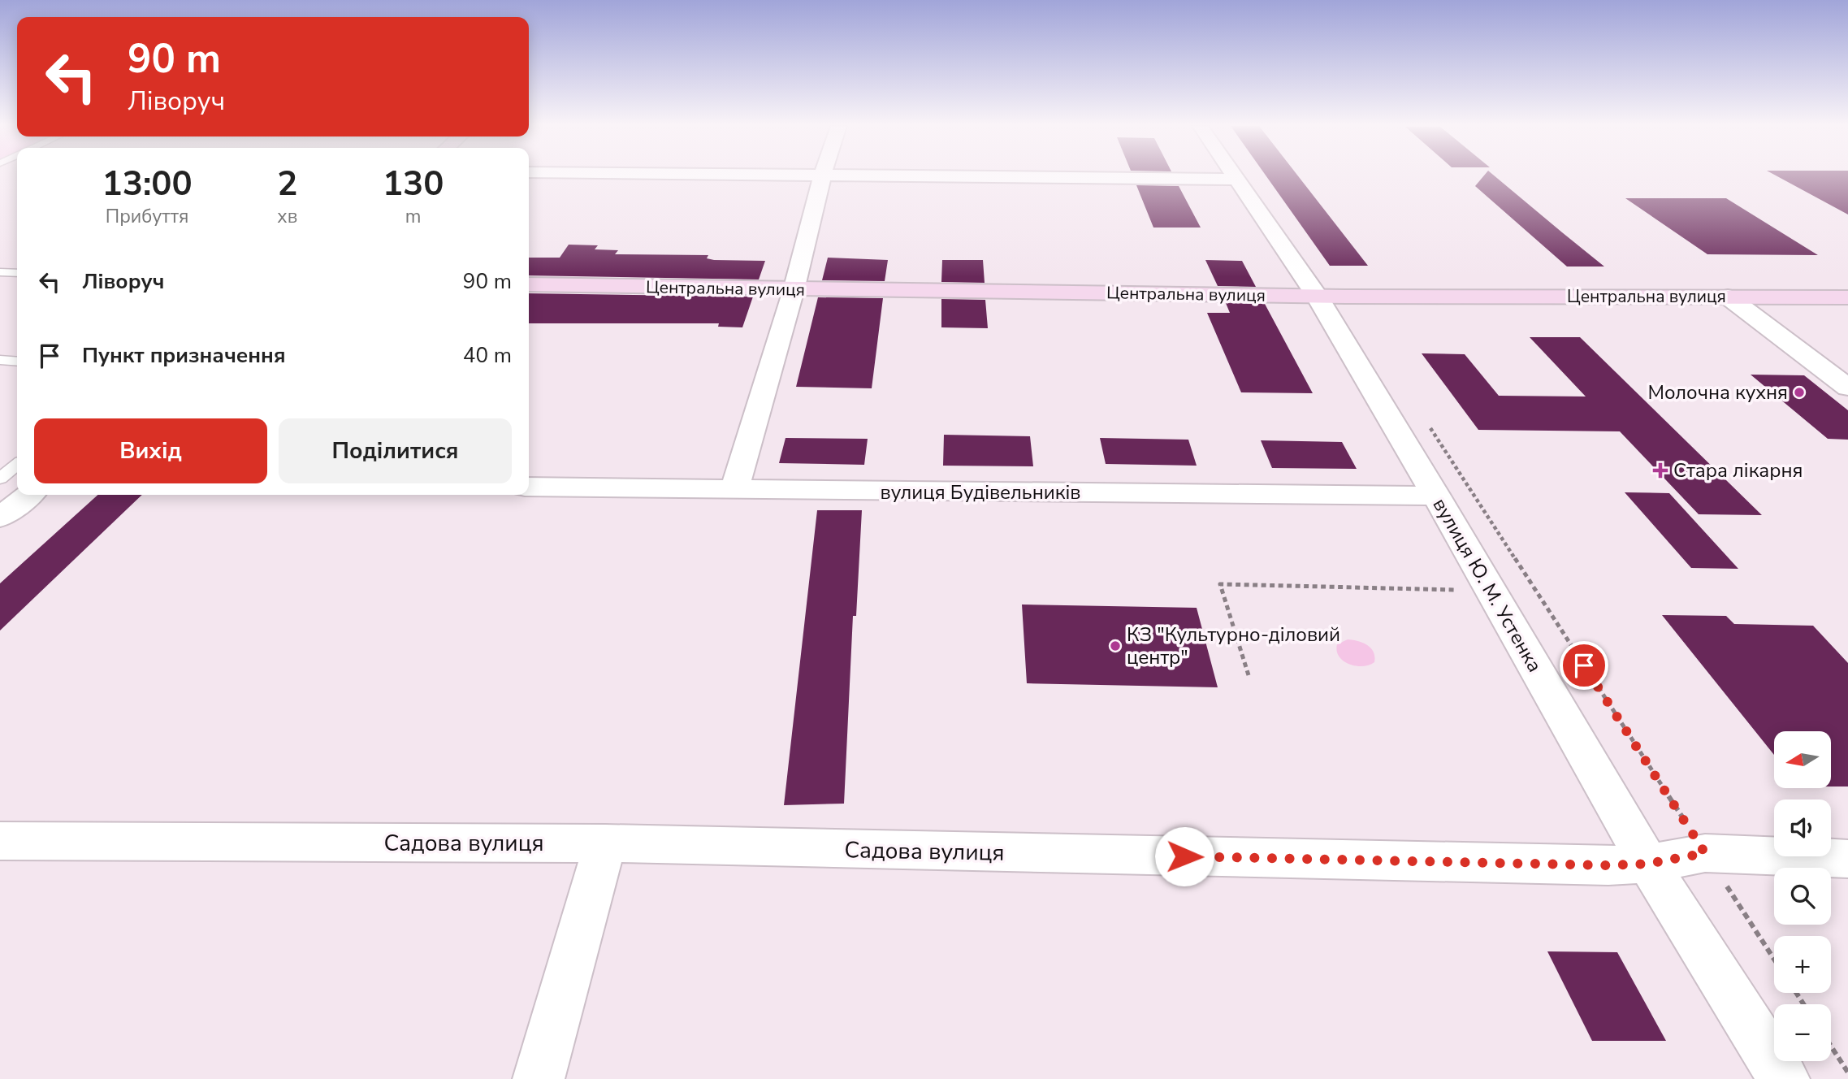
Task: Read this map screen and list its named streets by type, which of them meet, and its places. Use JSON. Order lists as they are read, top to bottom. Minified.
{"streets":{"main road":["Центральна вулиця"],"street":["вулиця Будівельників","вулиця Ю. М. Устенка","Садова вулиця"]},"crossings":[["Центральна вулиця","вулиця Ю. М. Устенка"],["вулиця Будівельників","вулиця Ю. М. Устенка"],["вулиця Ю. М. Устенка","Садова вулиця"]],"places":{"other":["Молочна кухня","КЗ \"Культурно-діловий центр\""],"health":["Стара лікарня"]},"north":"left","page":{"turn":["90 m","Ліворуч"],"eta":["13:00","Прибуття","2","хв","130","m"],"list":[{"name":"Ліворуч","value":"90 m"},{"name":"Пункт призначення","value":"40 m"}],"buttons":["Вихід","Поділитися"],"map_buttons":["+","−"]}}
